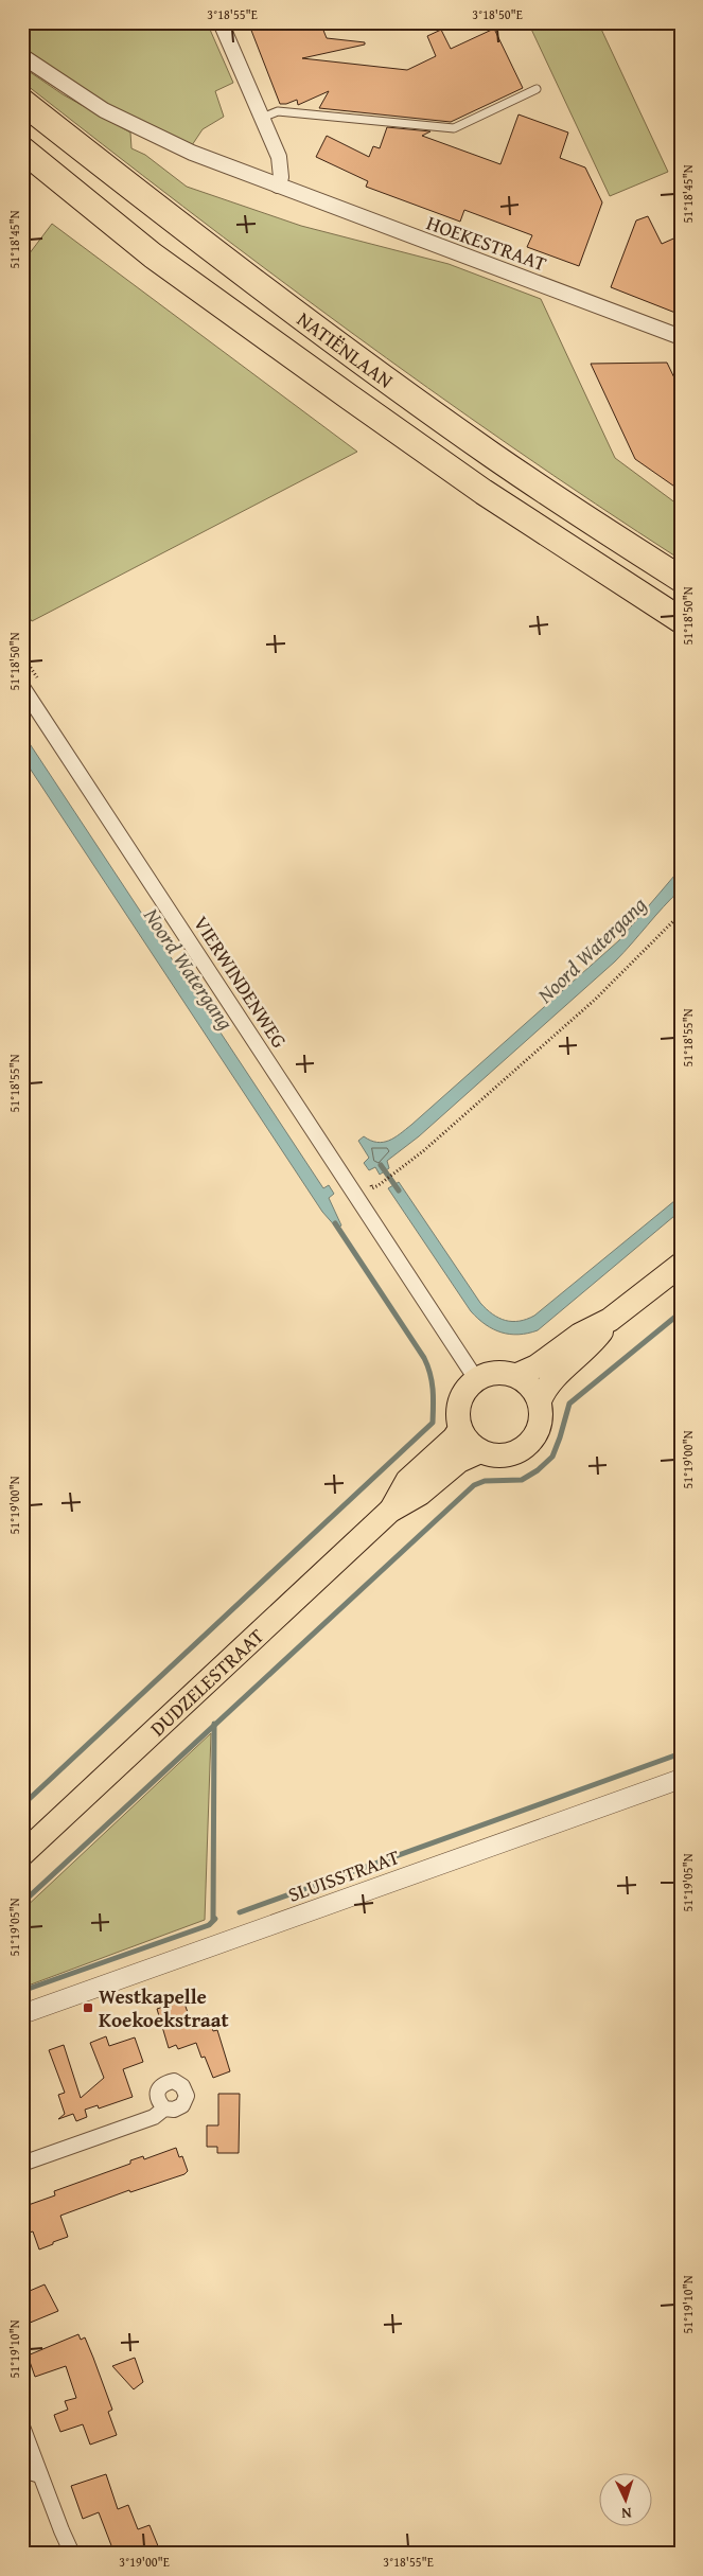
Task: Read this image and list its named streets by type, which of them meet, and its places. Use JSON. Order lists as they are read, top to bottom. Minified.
{"streets":{"highway":["NATIËNLAAN"],"main road":["DUDZELESTRAAT"],"street":["HOEKESTRAAT","VIERWINDENWEG","SLUISSTRAAT"]},"crossings":[["VIERWINDENWEG","DUDZELESTRAAT"]],"water":["Noord Watergang"],"places":{"transit":["Westkapelle Koekoekstraat"]},"north":"bottom","coordinates":["3°18'55\"E","3°18'50\"E","51°18'45\"N","51°18'50\"N","51°18'55\"N","51°19'00\"N","51°19'05\"N","51°19'10\"N","3°19'00\"E"]}
